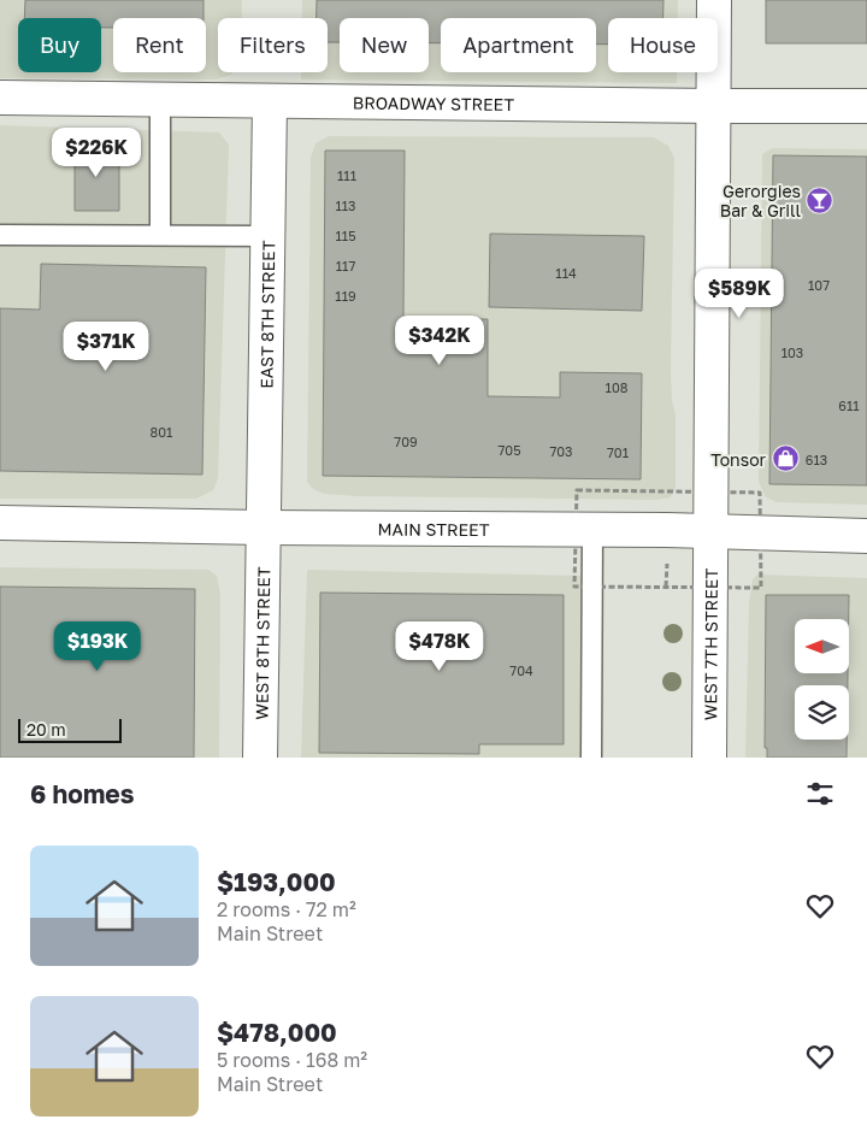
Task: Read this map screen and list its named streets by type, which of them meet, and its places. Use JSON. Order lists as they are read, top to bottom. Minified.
{"streets":{"street":["BROADWAY STREET","EAST 8TH STREET","MAIN STREET","WEST 8TH STREET","WEST 7TH STREET"]},"crossings":[["BROADWAY STREET","EAST 8TH STREET"],["BROADWAY STREET","WEST 7TH STREET"],["EAST 8TH STREET","MAIN STREET"],["EAST 8TH STREET","WEST 8TH STREET"],["MAIN STREET","WEST 8TH STREET"],["MAIN STREET","WEST 7TH STREET"]],"places":{"bar":["Gerorgies Bar & Grill"],"shop":["Tonsor"]},"house_numbers":["111","113","115","117","114","107","119","103","108","611","801","709","705","703","701","613","704"],"scale_bar":"20 m","north":"left","page":{"chip":["Buy","Rent","Filters","New","Apartment","House"],"price":["$226K","$589K","$342K","$371K","$193K","$478K"],"scale":"20 m","heading":"6 homes","list":[{"name":"$193,000","note":"2 rooms · 72 m² · Main Street"},{"name":"$478,000","note":"5 rooms · 168 m² · Main Street"}]}}
